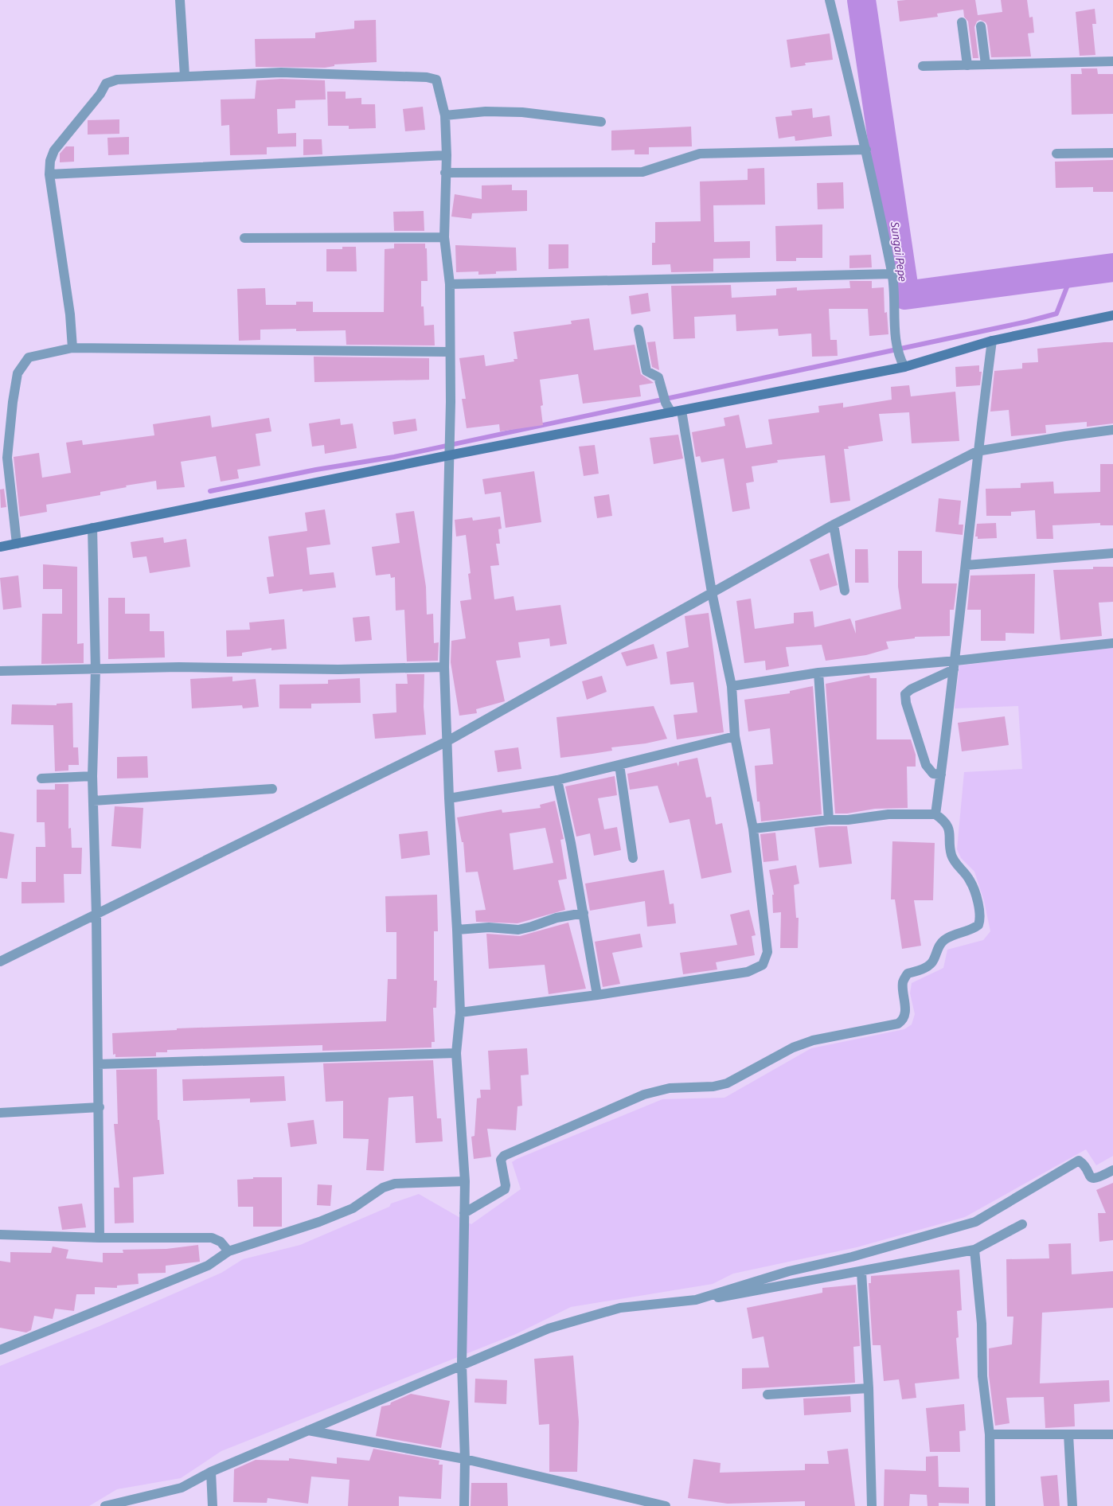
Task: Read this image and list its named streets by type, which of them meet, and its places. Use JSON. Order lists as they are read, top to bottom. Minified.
{"water":["Sungai Pepe"]}
